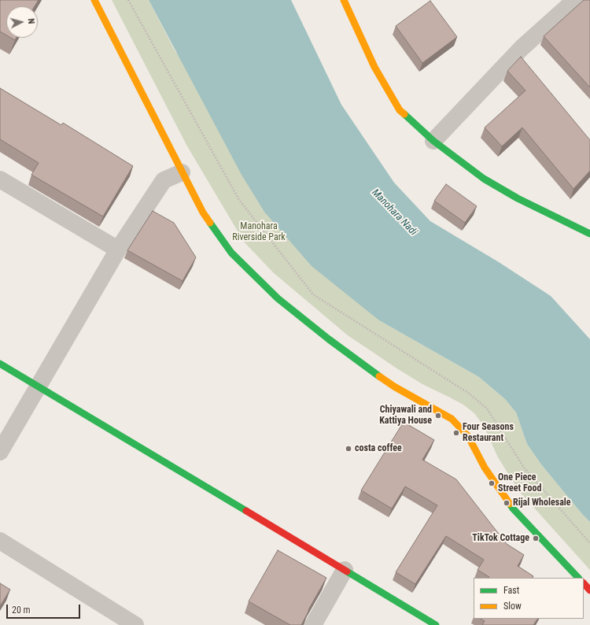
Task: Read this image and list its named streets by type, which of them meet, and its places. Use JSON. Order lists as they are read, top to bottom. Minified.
{"water":["Manohara Nadi"],"parks":["Manohara Riverside Park"],"places":["Chiyawali and Kattiya House","Four Seasons Restaurant","costa coffee","One Piece Street Food","Rijal Wholesale","TikTok Cottage"],"legend":["Fast","Slow"],"scale_bar":"20 m","north":"right"}
